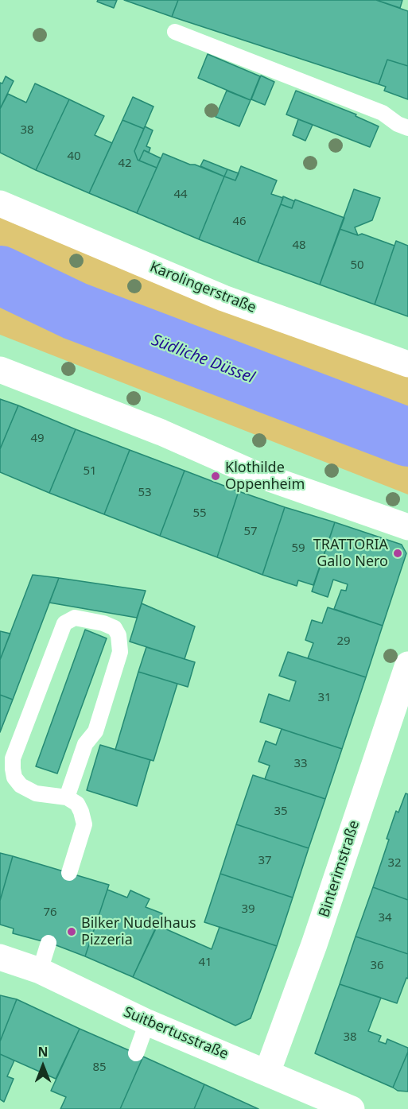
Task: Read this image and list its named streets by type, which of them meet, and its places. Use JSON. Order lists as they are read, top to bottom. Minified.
{"streets":{"street":["Karolingerstraße","Binterimstraße","Suitbertusstraße"]},"crossings":[["Binterimstraße","Suitbertusstraße"]],"water":["Südliche Düssel"],"places":["Klothilde Oppenheim","TRATTORIA Gallo Nero","Bilker Nudelhaus Pizzeria"],"house_numbers":["38","40","42","44","46","48","50","49","51","53","55","57","59","29","31","33","35","37","32","39","76","34","41","36","38","85"],"north":"top"}
